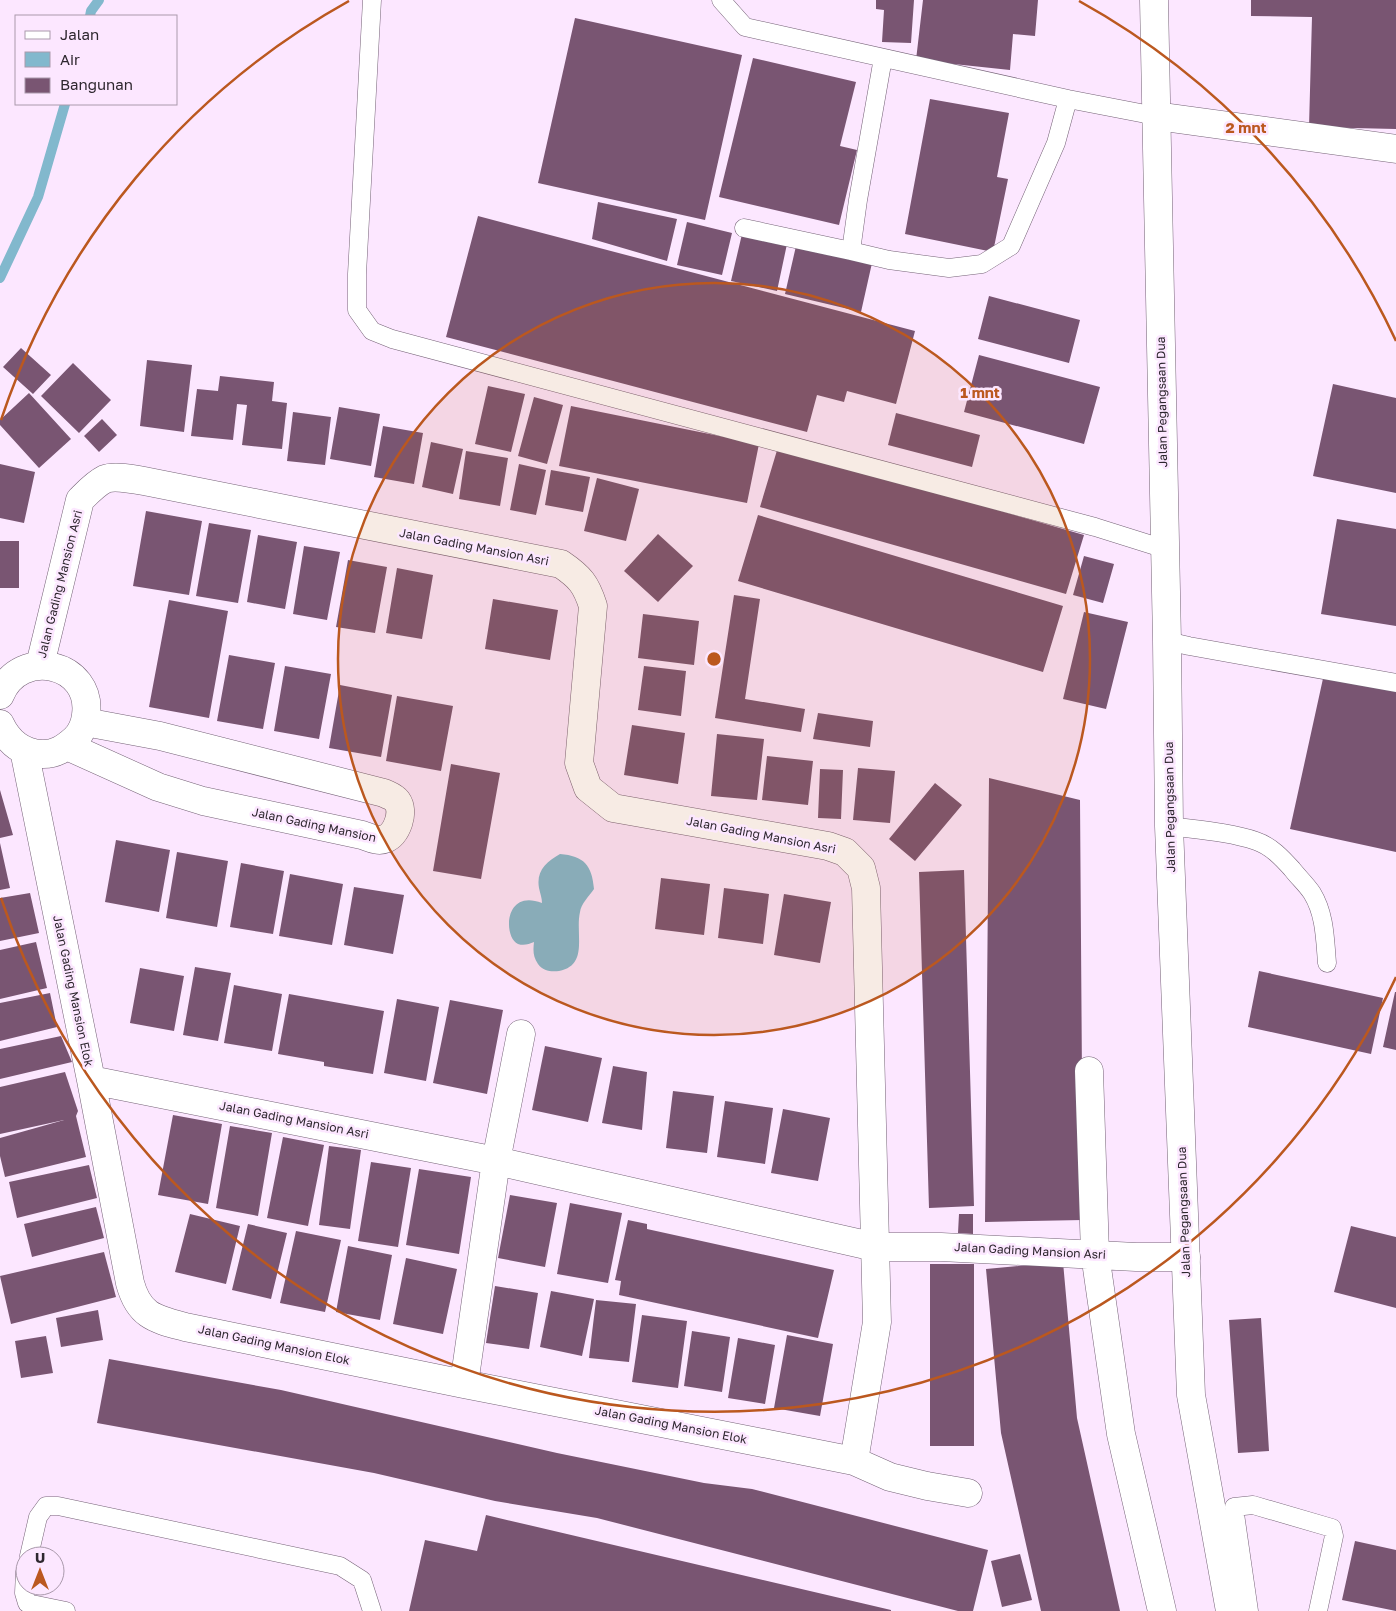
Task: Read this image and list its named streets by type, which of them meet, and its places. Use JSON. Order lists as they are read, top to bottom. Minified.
{"streets":{"street":["Jalan Pegangsaan Dua","Jalan Gading Mansion Asri","Jalan Gading Mansion","Jalan Gading Mansion Elok"]},"crossings":[["Jalan Pegangsaan Dua","Jalan Gading Mansion Asri"],["Jalan Gading Mansion Asri","Jalan Gading Mansion Elok"]],"legend":["Jalan","Air","Bangunan"],"north":"top","rings":["2 mnt","1 mnt"]}
